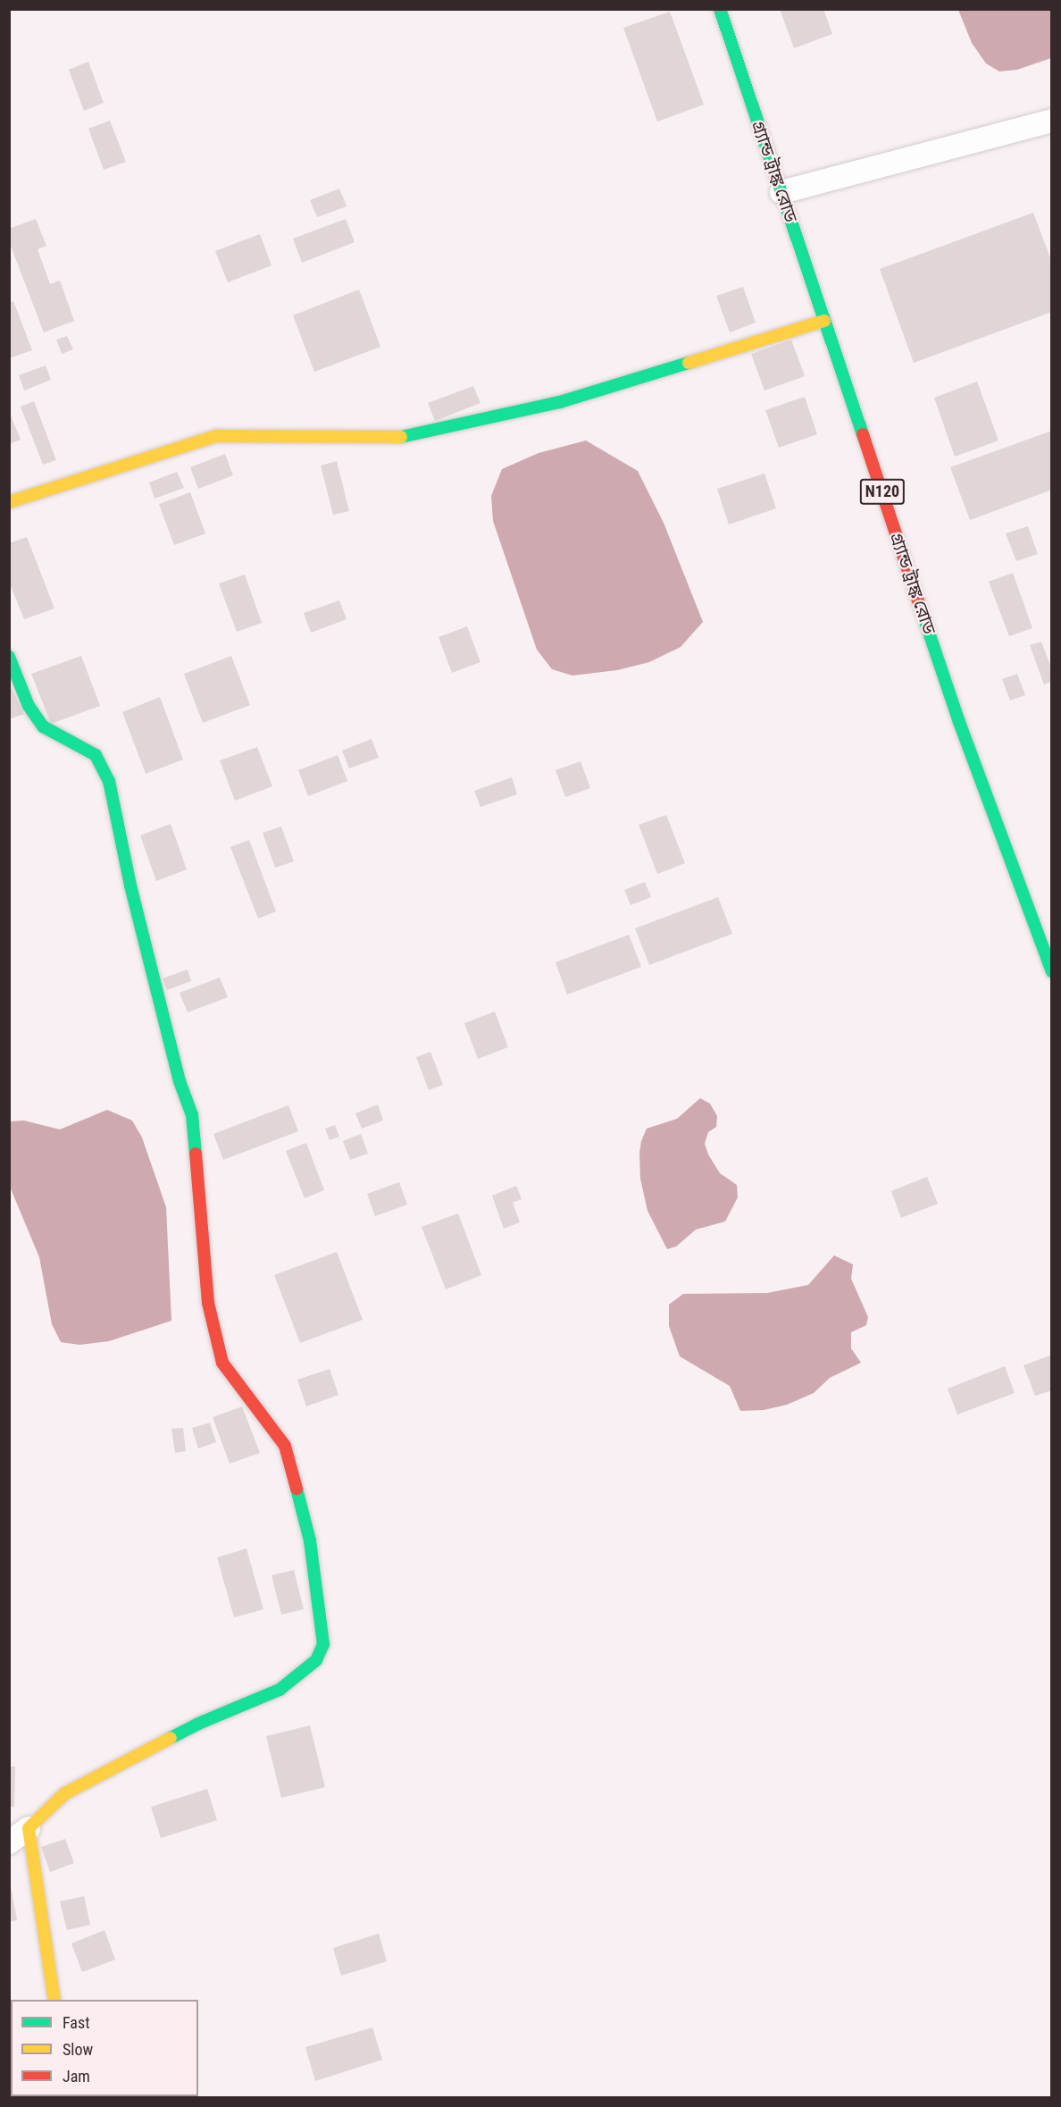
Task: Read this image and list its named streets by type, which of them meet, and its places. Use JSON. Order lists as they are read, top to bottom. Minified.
{"streets":{"main road":["গ্র্যান্ড ট্রাঙ্ক রোড","N120"]},"legend":["Fast","Slow","Jam"]}
